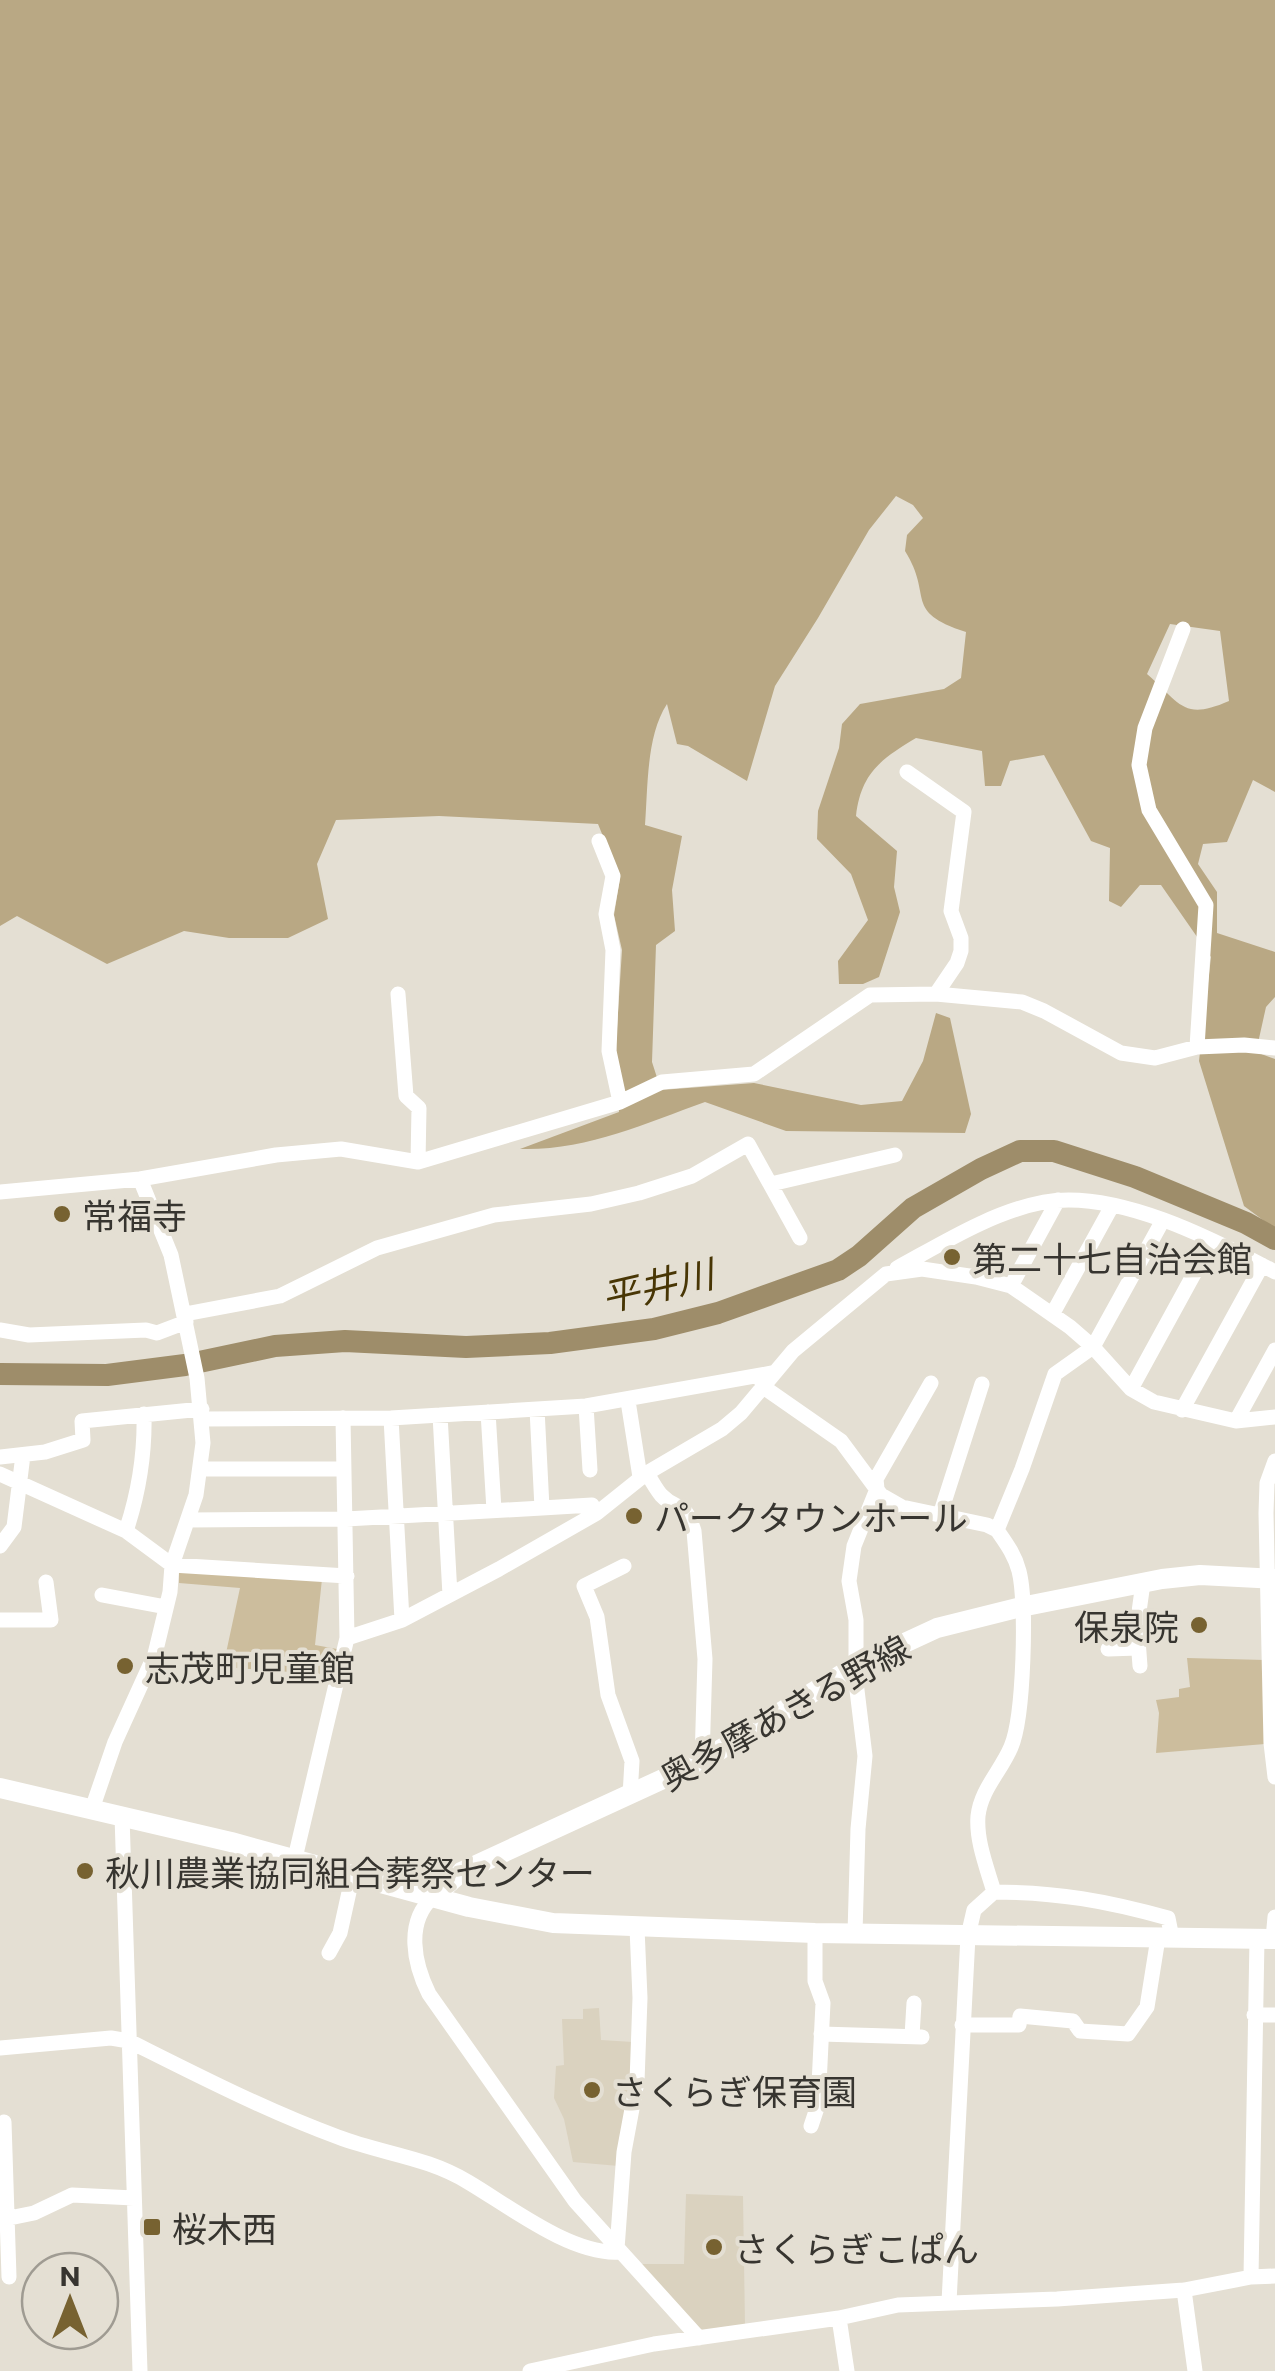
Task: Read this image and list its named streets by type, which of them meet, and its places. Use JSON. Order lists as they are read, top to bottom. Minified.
{"streets":{"main road":["奥多摩あきる野線"]},"water":["平井川"],"places":{"other":["常福寺","第二十七自治会館","パークタウンホール","保泉院","志茂町児童館","秋川農業協同組合葬祭センター","さくらぎ保育園","さくらぎこぱん"],"transit":["桜木西"]},"north":"top"}
